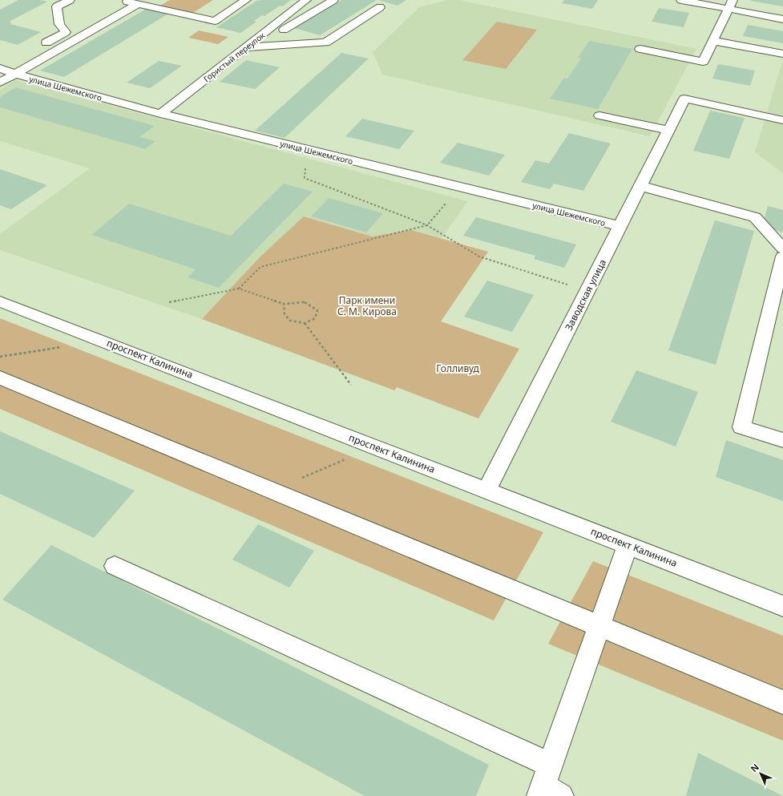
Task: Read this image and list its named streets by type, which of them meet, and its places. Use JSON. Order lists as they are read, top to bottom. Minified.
{"streets":{"street":["Гористый переулок","улица Шежемского","Заводская улица","проспект Калинина"]},"crossings":[["Гористый переулок","улица Шежемского"],["улица Шежемского","Заводская улица"],["Заводская улица","проспект Калинина"]],"parks":["Парк имени С. М. Кирова","Голливуд"],"north":"top left"}
